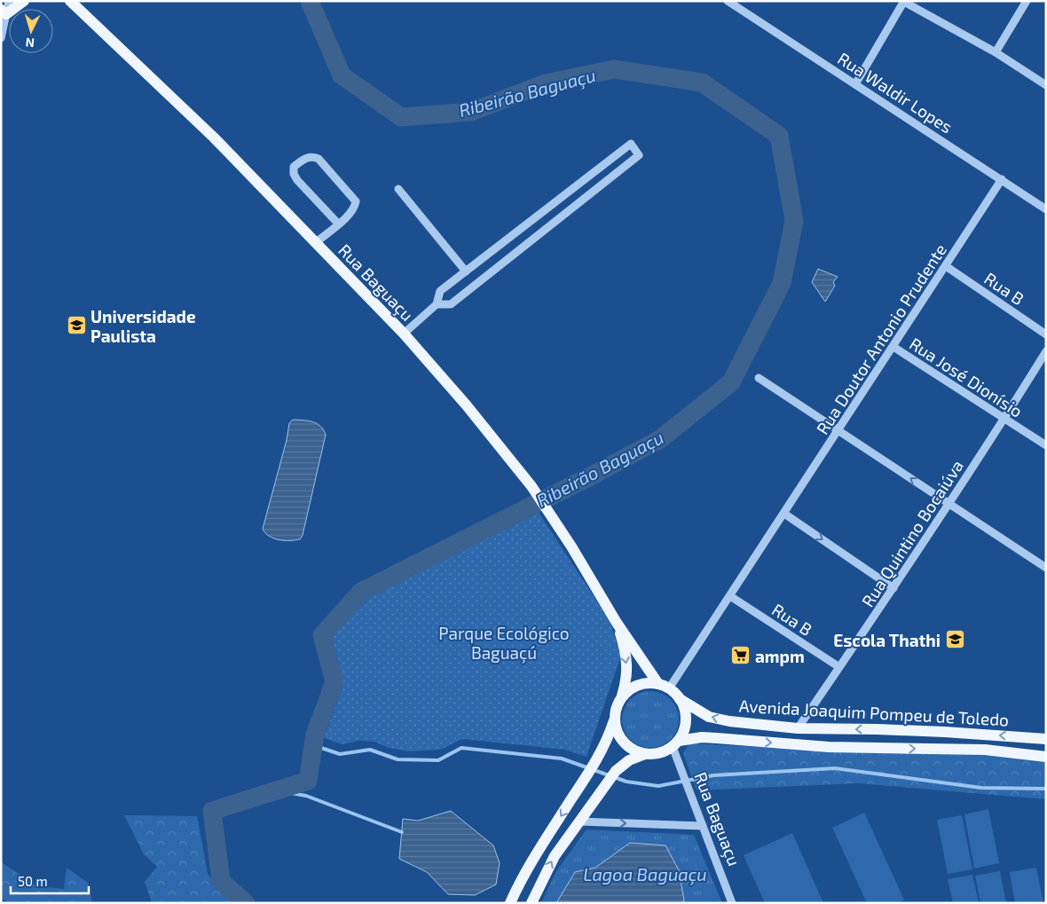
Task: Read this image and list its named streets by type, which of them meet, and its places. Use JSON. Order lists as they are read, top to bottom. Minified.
{"streets":{"main road":["Rua Baguaçu","Avenida Joaquim Pompeu de Toledo"],"street":["Rua Waldir Lopes","Rua B","Rua Doutor Antonio Prudente","Rua José Dionísio","Rua Quintino Bocaiúva"]},"crossings":[["Rua Waldir Lopes","Rua Doutor Antonio Prudente"],["Rua Baguaçu","Rua Doutor Antonio Prudente"],["Rua Baguaçu","Avenida Joaquim Pompeu de Toledo"],["Rua B","Rua Doutor Antonio Prudente"],["Rua B","Rua Quintino Bocaiúva"],["Rua Doutor Antonio Prudente","Rua José Dionísio"],["Rua Doutor Antonio Prudente","Avenida Joaquim Pompeu de Toledo"],["Rua José Dionísio","Rua Quintino Bocaiúva"],["Rua Quintino Bocaiúva","Avenida Joaquim Pompeu de Toledo"]],"water":["Ribeirão Baguaçu","Lagoa Baguaçu"],"parks":["Parque Ecológico Baguaçú"],"places":{"school or university":["Universidade Paulista","Escola Thathi"],"supermarket":["ampm"]},"scale_bar":"50 m","north":"bottom"}
